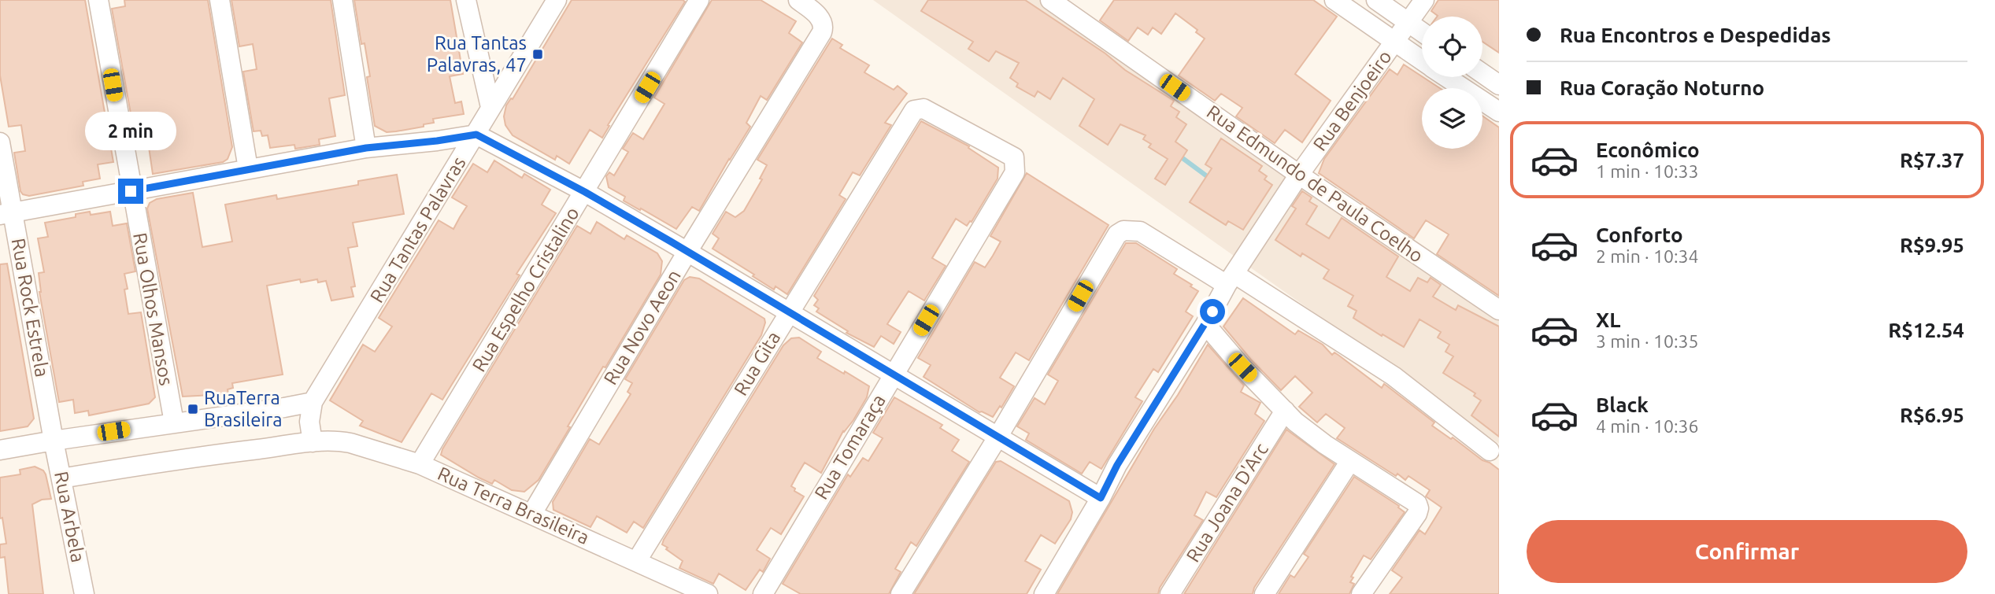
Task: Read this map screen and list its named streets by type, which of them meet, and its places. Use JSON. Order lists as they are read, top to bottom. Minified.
{"streets":{"street":["Rua Benjoeiro","Rua Edmundo de Paula Coelho","Rua Tantas Palavras","Rua Espelho Cristalino","Rua Rock Estrela","Rua Olhos Mansos","Rua Novo Aeon","Rua Gita","Rua Tomaraça","Rua Joana D'Arc","Rua Terra Brasileira","Rua Arbela"]},"crossings":[["Rua Benjoeiro","Rua Edmundo de Paula Coelho"],["Rua Espelho Cristalino","Rua Terra Brasileira"],["Rua Rock Estrela","Rua Arbela"],["Rua Novo Aeon","Rua Terra Brasileira"],["Rua Gita","Rua Tomaraça"],["Rua Gita","Rua Terra Brasileira"],["Rua Terra Brasileira","Rua Arbela"]],"places":{"transit":["Rua Tantas Palavras, 47","RuaTerra Brasileira"]},"page":{"banner":["Rua Encontros e Despedidas","Rua Coração Noturno"],"bubble":"2 min","list":[{"name":"Econômico","note":"1 min · 10:33","value":"R$7.37"},{"name":"Conforto","note":"2 min · 10:34","value":"R$9.95"},{"name":"XL","note":"3 min · 10:35","value":"R$12.54"},{"name":"Black","note":"4 min · 10:36","value":"R$6.95"}],"buttons":"Confirmar"}}
